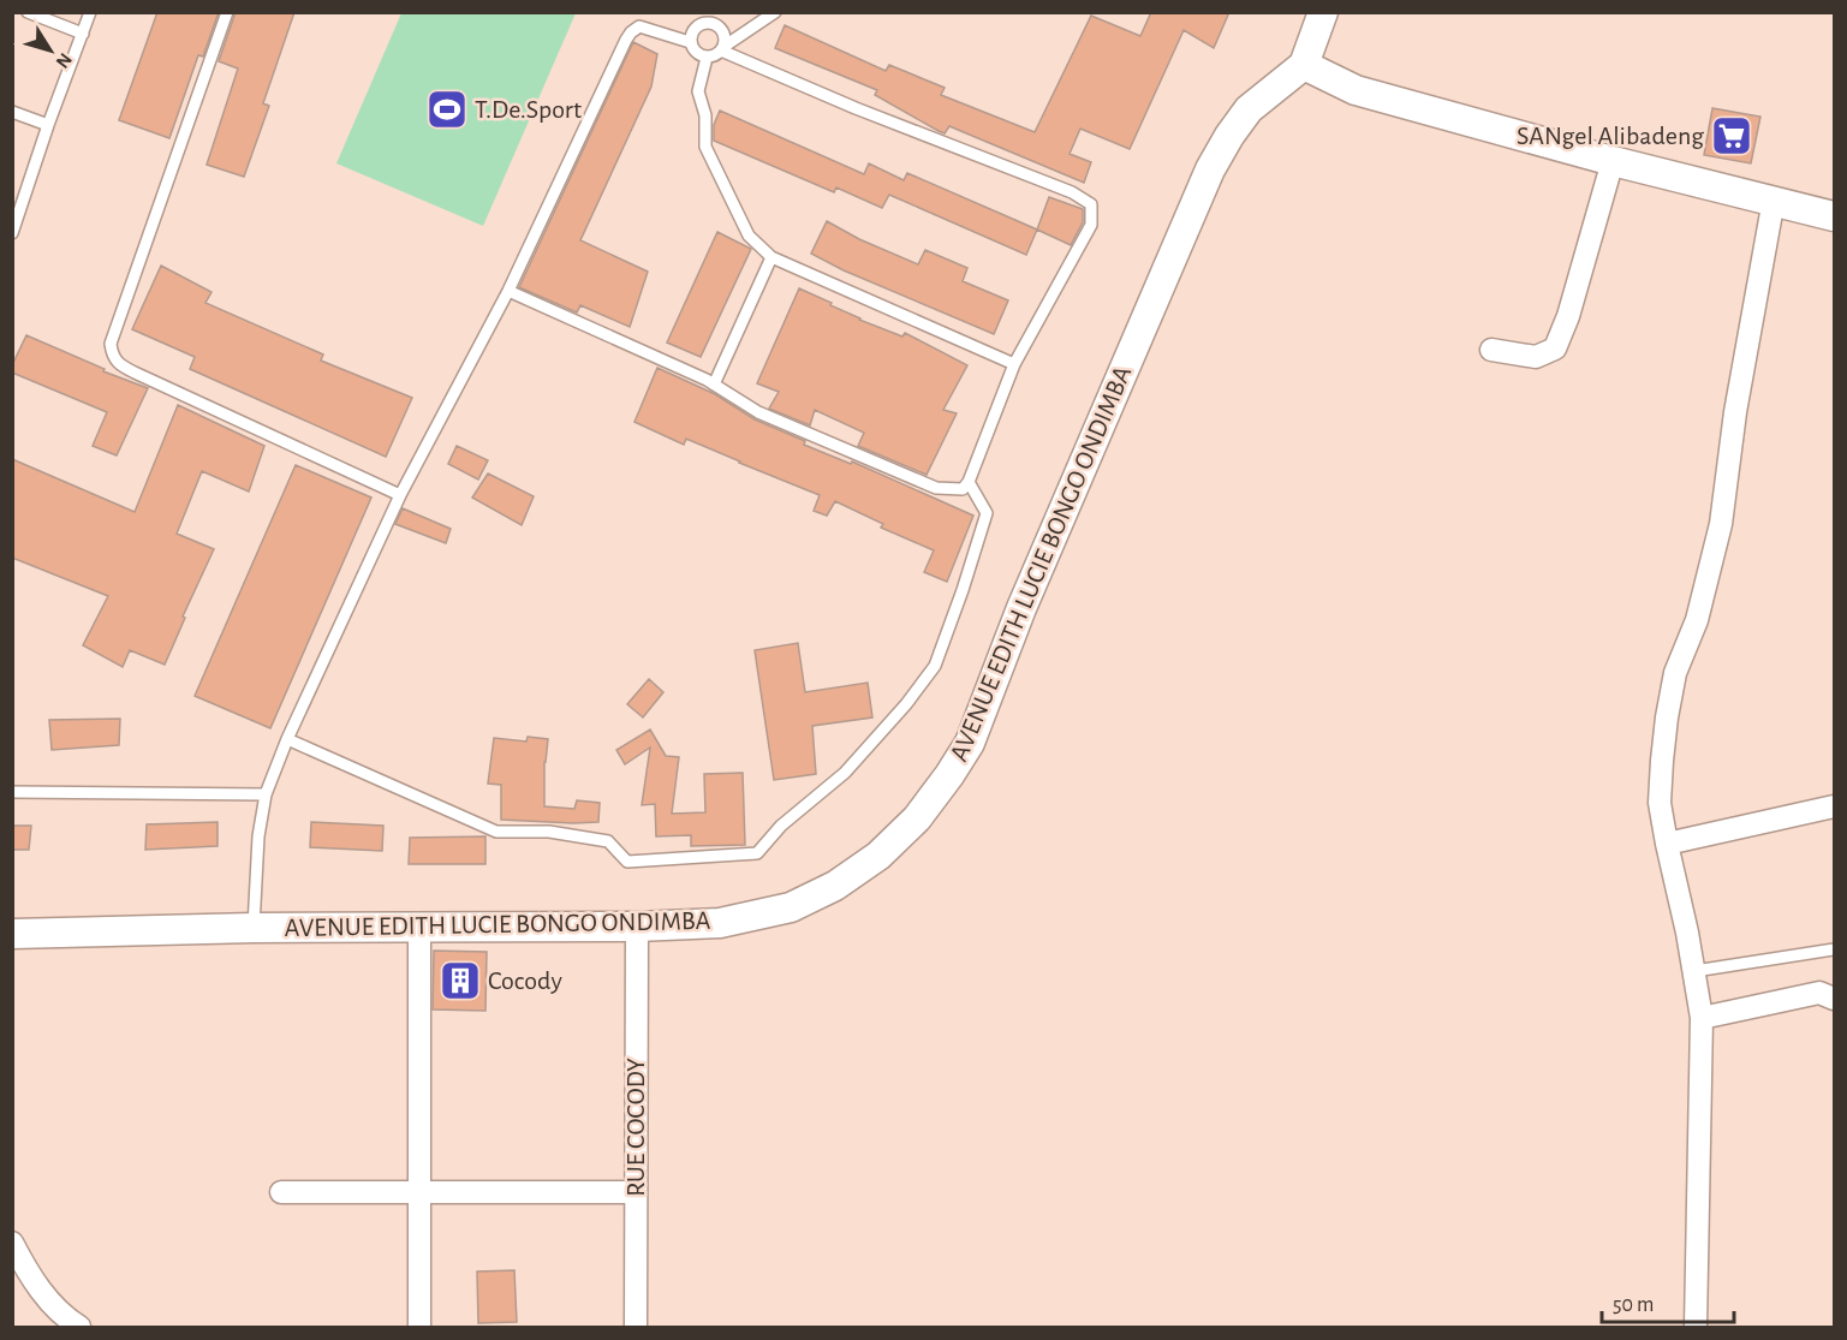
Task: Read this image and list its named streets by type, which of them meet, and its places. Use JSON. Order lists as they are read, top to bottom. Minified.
{"streets":{"main road":["AVENUE EDITH LUCIE BONGO ONDIMBA"],"street":["RUE COCODY"]},"crossings":[["AVENUE EDITH LUCIE BONGO ONDIMBA","RUE COCODY"]],"places":{"sports":["T.De.Sport"],"supermarket":["SANgel Alibadeng"],"building":["Cocody"]},"scale_bar":"50 m","north":"bottom right"}
